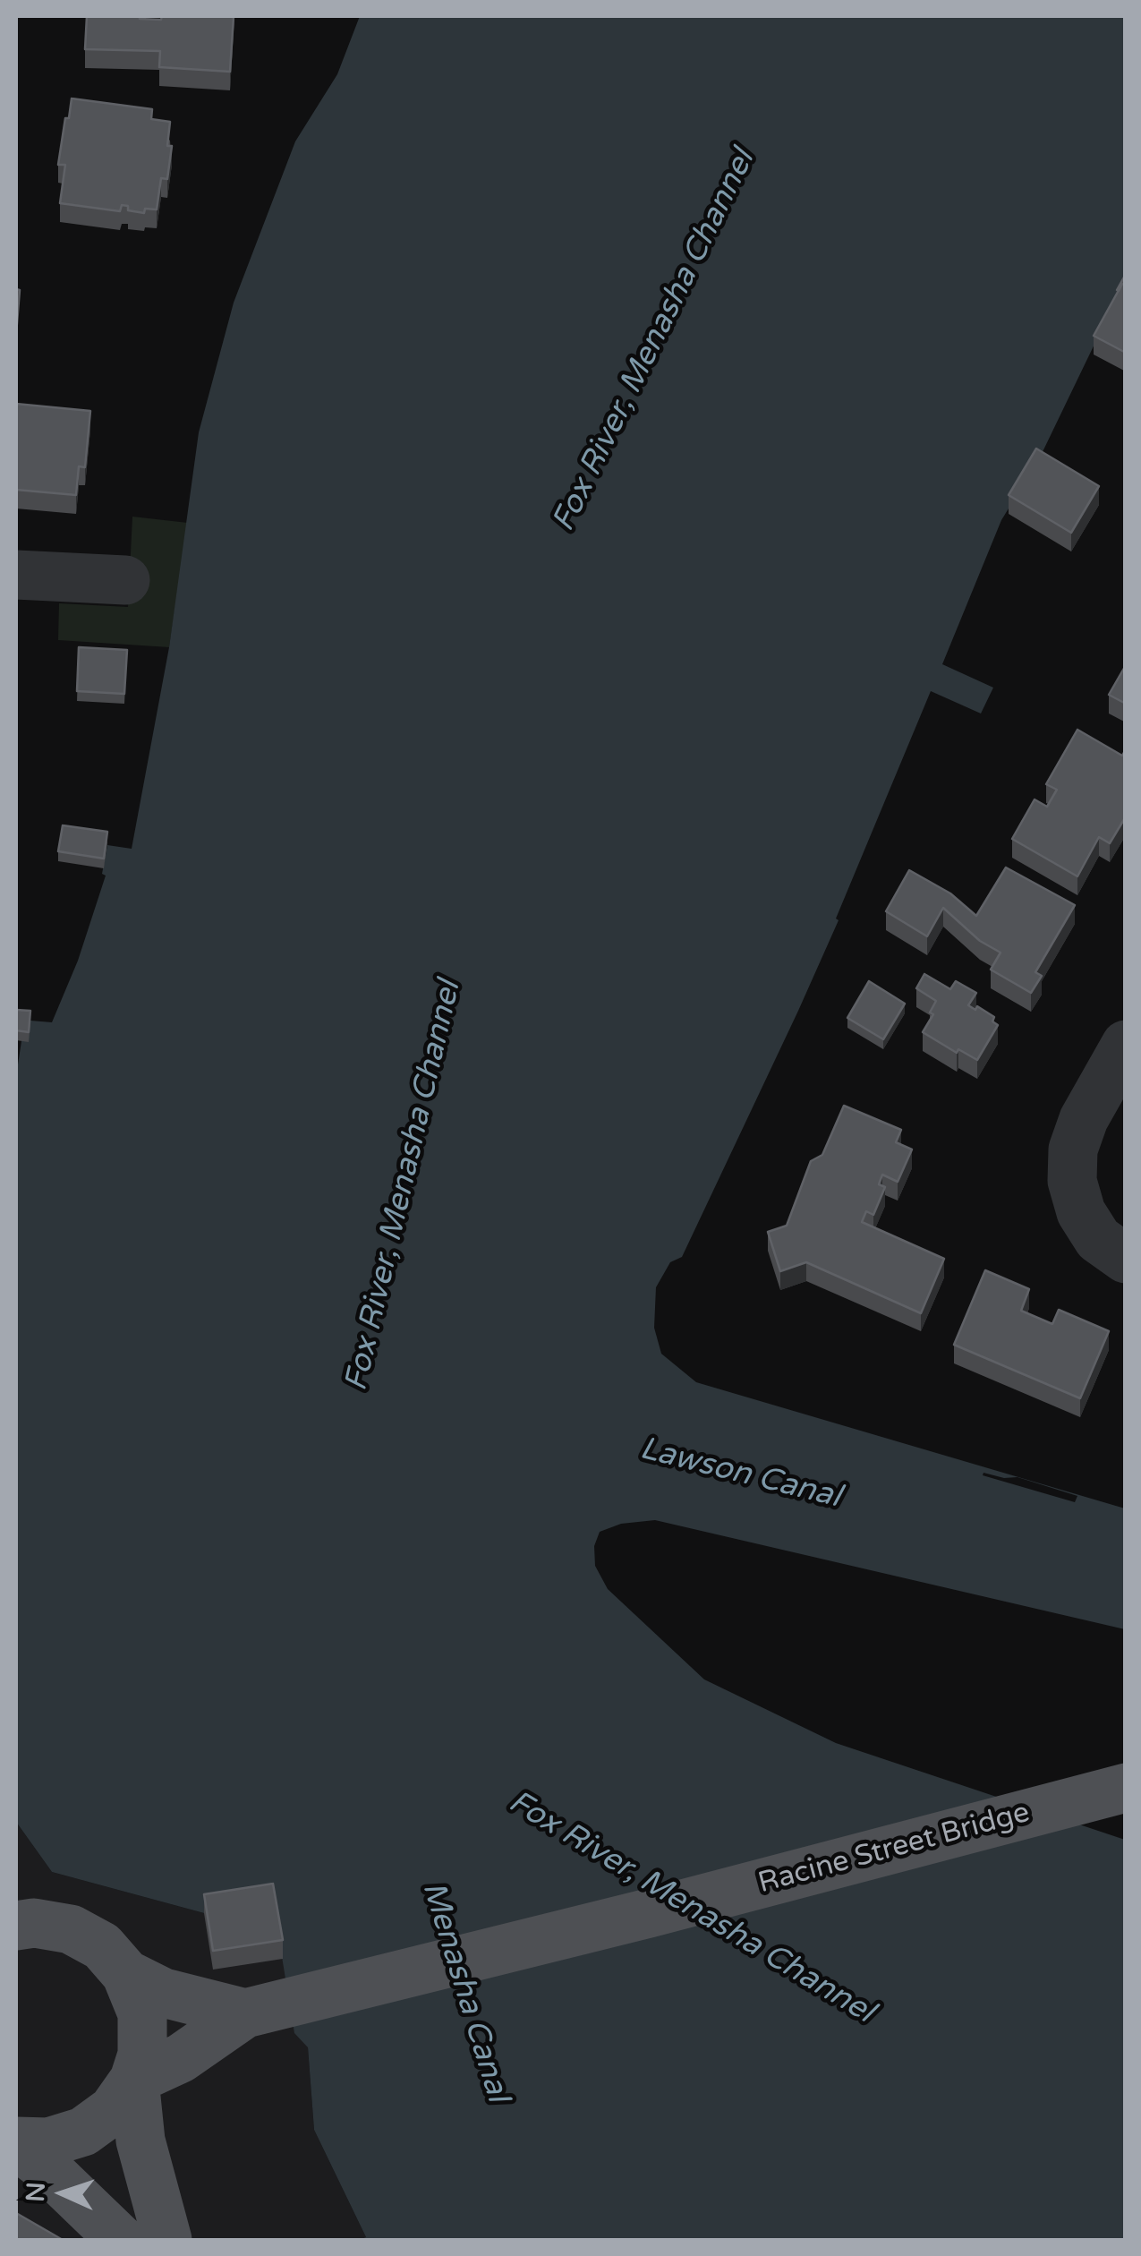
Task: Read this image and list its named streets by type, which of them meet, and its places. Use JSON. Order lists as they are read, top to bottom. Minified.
{"streets":{"main road":["Racine Street Bridge"]},"water":["Fox River, Menasha Channel","Lawson Canal","Menasha Canal"],"north":"left"}
